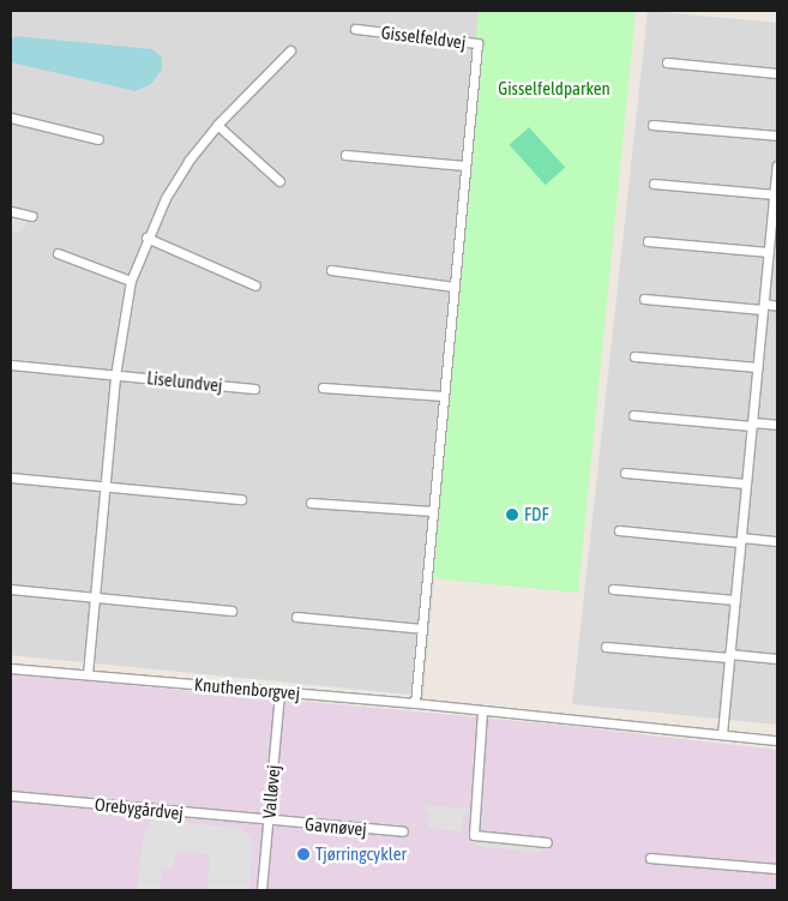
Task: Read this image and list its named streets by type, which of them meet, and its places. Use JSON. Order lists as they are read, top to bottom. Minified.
{"streets":{"street":["Gisselfeldvej","Liselundvej","Knuthenborgvej","Valløvej","Orebygårdvej","Gavnøvej"]},"crossings":[["Gisselfeldvej","Knuthenborgvej"],["Knuthenborgvej","Valløvej"],["Valløvej","Orebygårdvej"],["Valløvej","Gavnøvej"],["Orebygårdvej","Gavnøvej"]],"parks":["Gisselfeldparken"],"places":["FDF","Tjørringcykler"]}
